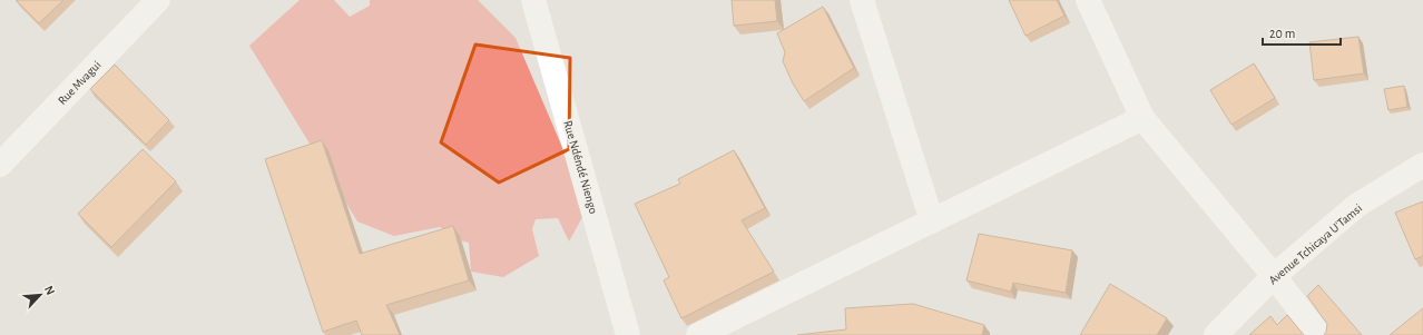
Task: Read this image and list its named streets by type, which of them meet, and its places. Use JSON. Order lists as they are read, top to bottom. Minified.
{"streets":{"street":["Rue Mvagui","Rue Ndéndé Niengo","Avenue Tchicaya U'Tamsi"]},"scale_bar":"20 m","north":"top right"}
